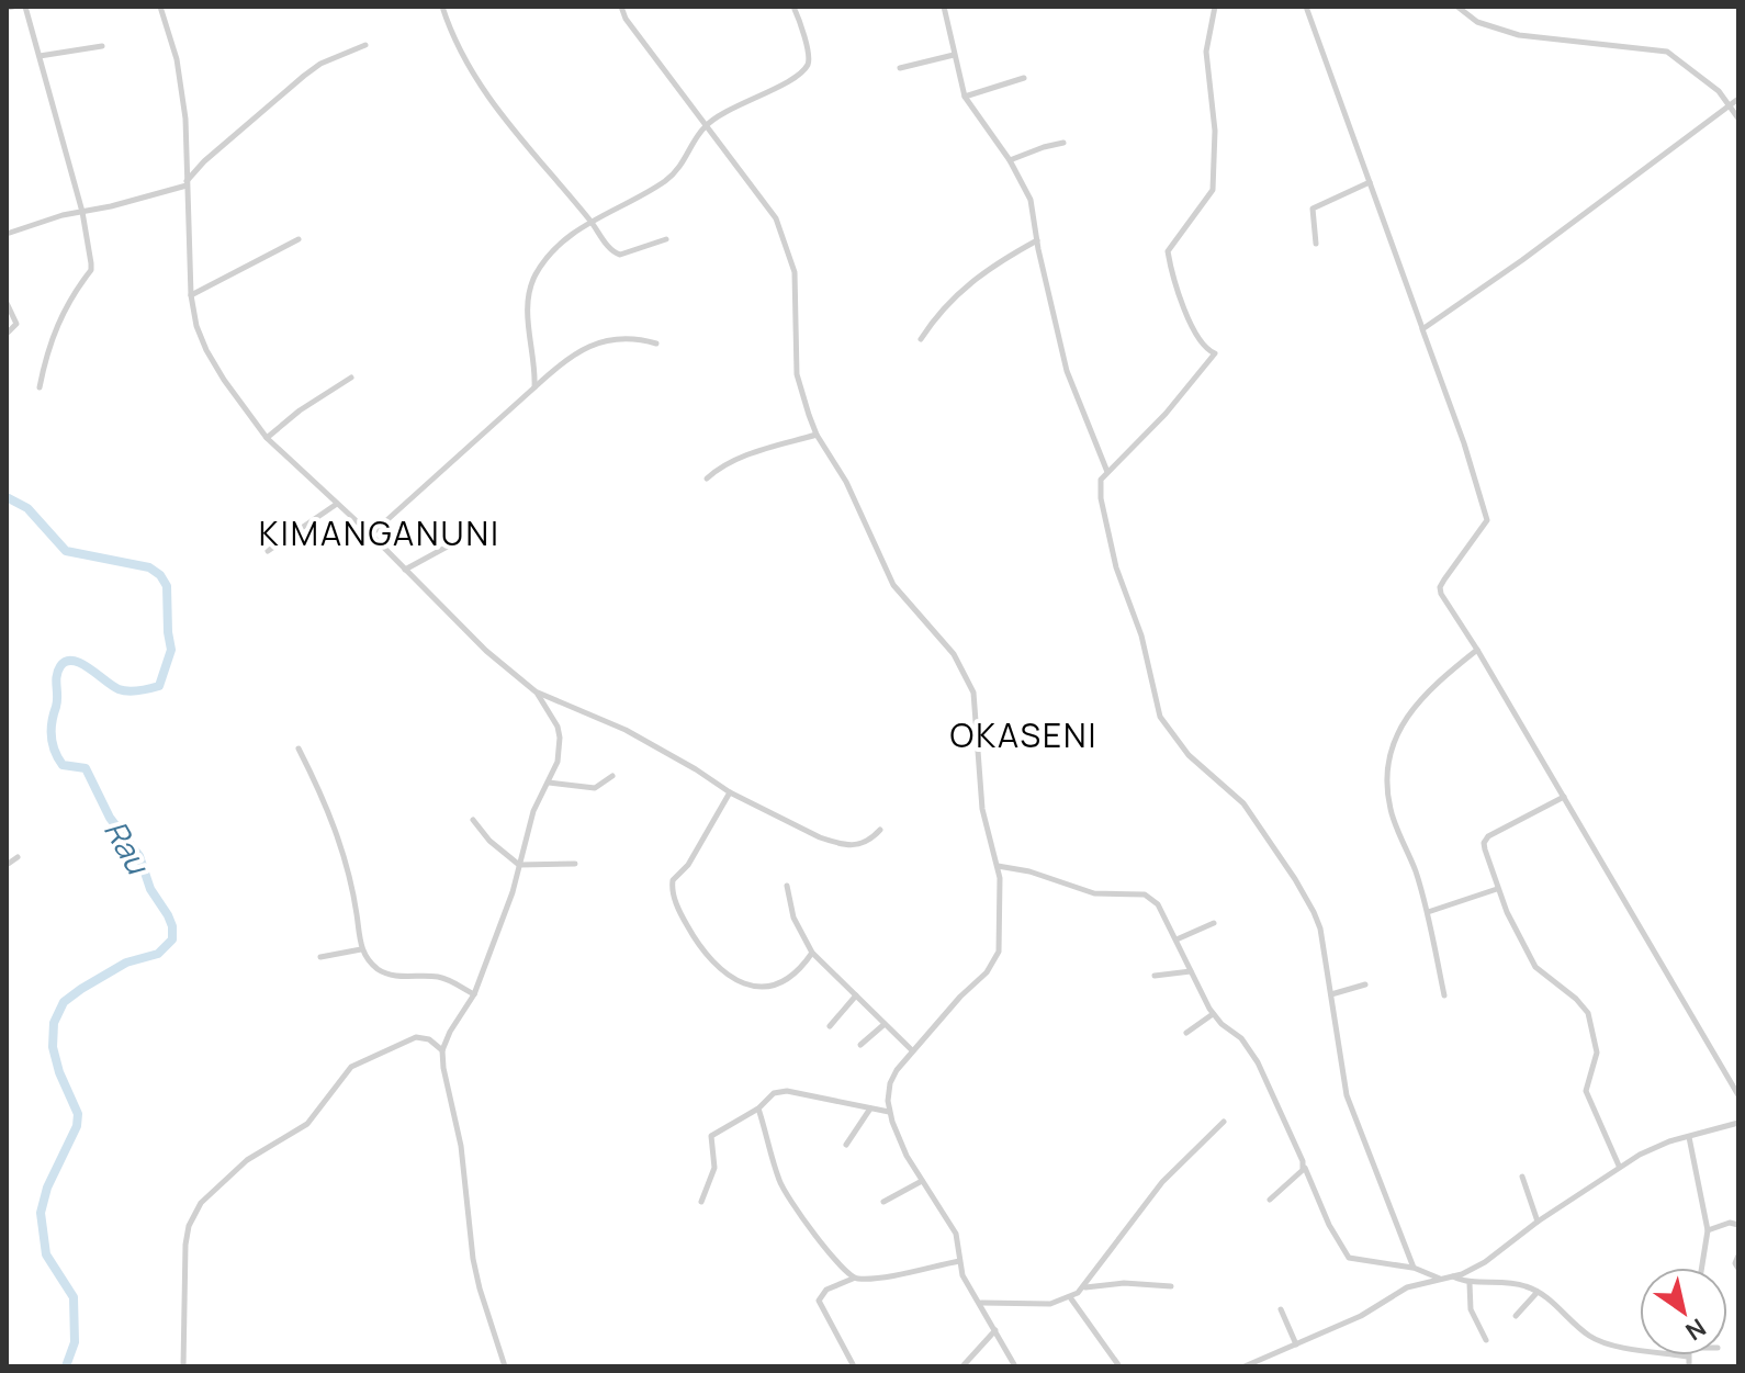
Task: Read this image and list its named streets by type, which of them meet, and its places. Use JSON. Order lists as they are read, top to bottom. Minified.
{"districts":["KIMANGANUNI","OKASENI"],"water":["Rau"],"north":"bottom right"}
